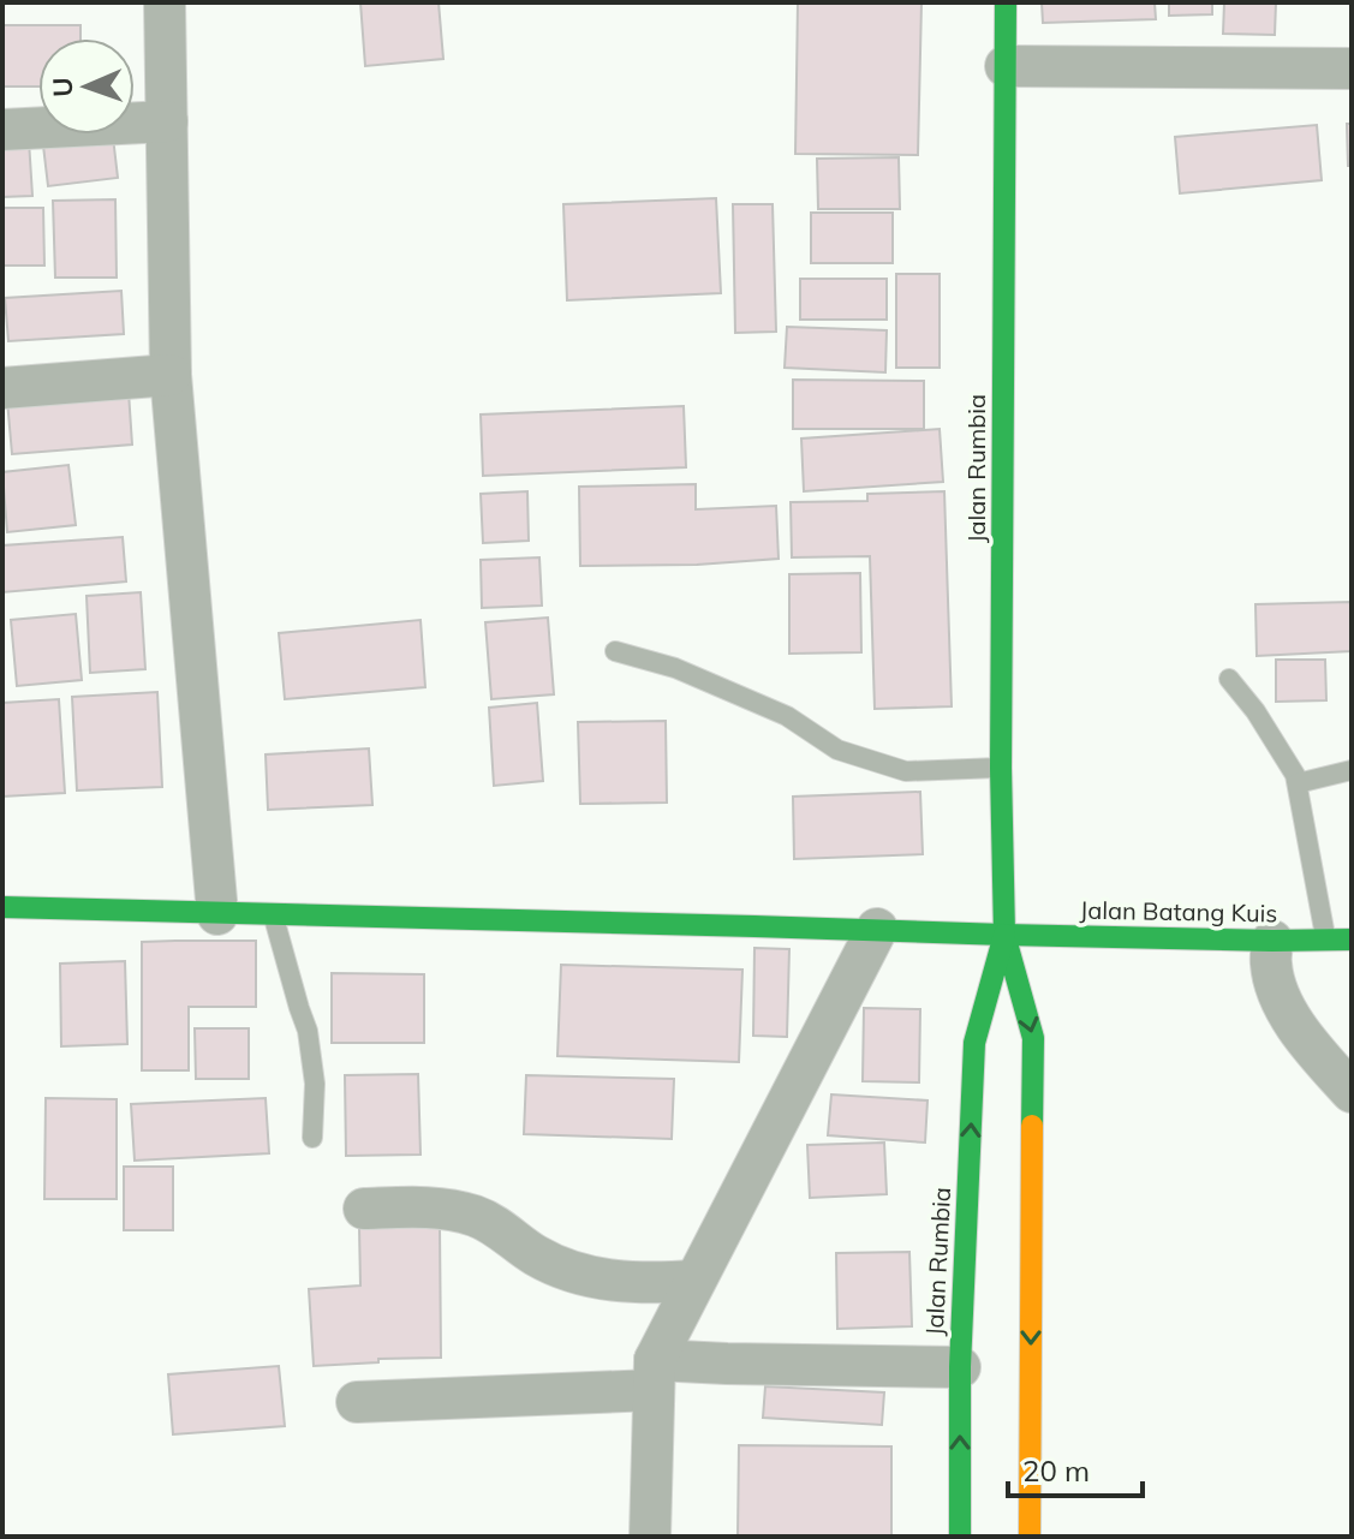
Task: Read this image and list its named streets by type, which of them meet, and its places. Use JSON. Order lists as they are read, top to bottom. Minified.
{"streets":{"main road":["Jalan Rumbia","Jalan Batang Kuis"]},"crossings":[["Jalan Rumbia","Jalan Batang Kuis"]],"scale_bar":"20 m","north":"left"}
